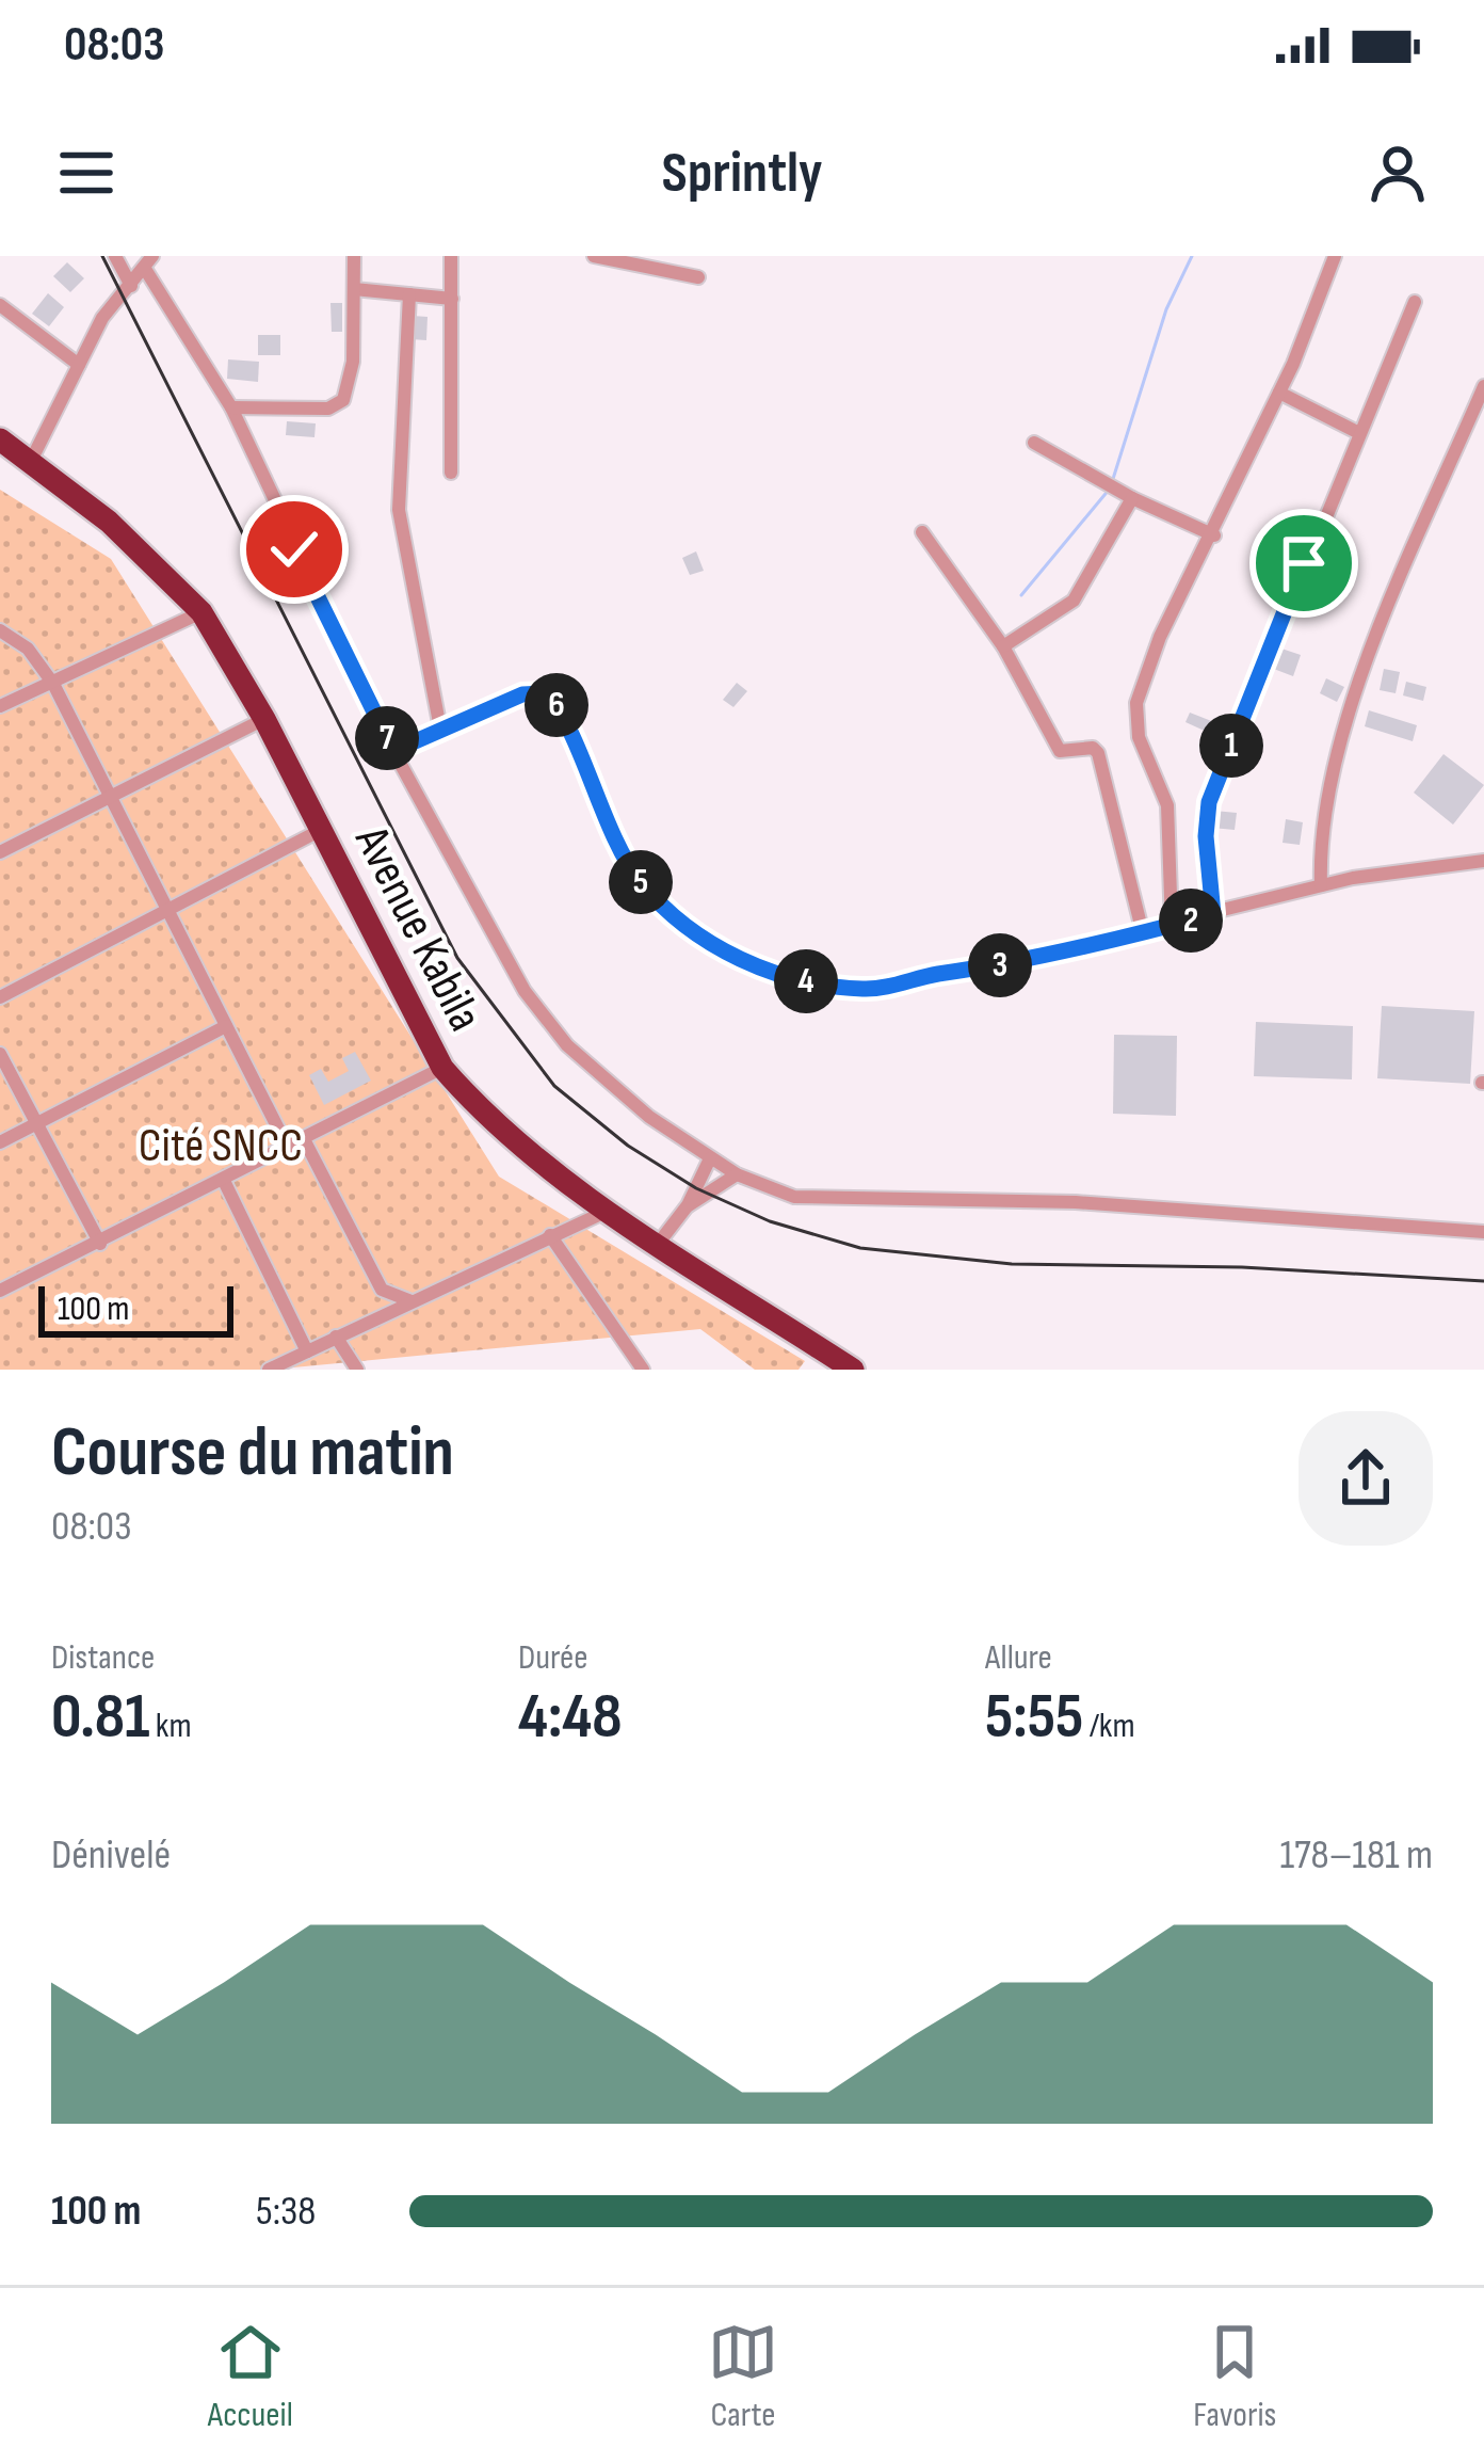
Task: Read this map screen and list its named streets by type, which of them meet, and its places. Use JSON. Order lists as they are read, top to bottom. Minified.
{"streets":{"highway":["Avenue Kabila"]},"parks":["Cité SNCC"],"scale_bar":"100 m","page":{"status":"08:03","header":"Sprintly","pins":["6","7","1","5","2","3","4"],"scale":"100 m","heading":["Course du matin","08:03"],"stats":[["Distance","0.81 km"],["Durée","4:48"],["Allure","5:55 /km"]],"chart":["Dénivelé","178–181 m"],"list":[{"name":"100 m","note":"5:38"}],"tabs":["Accueil","Carte","Favoris"]}}
